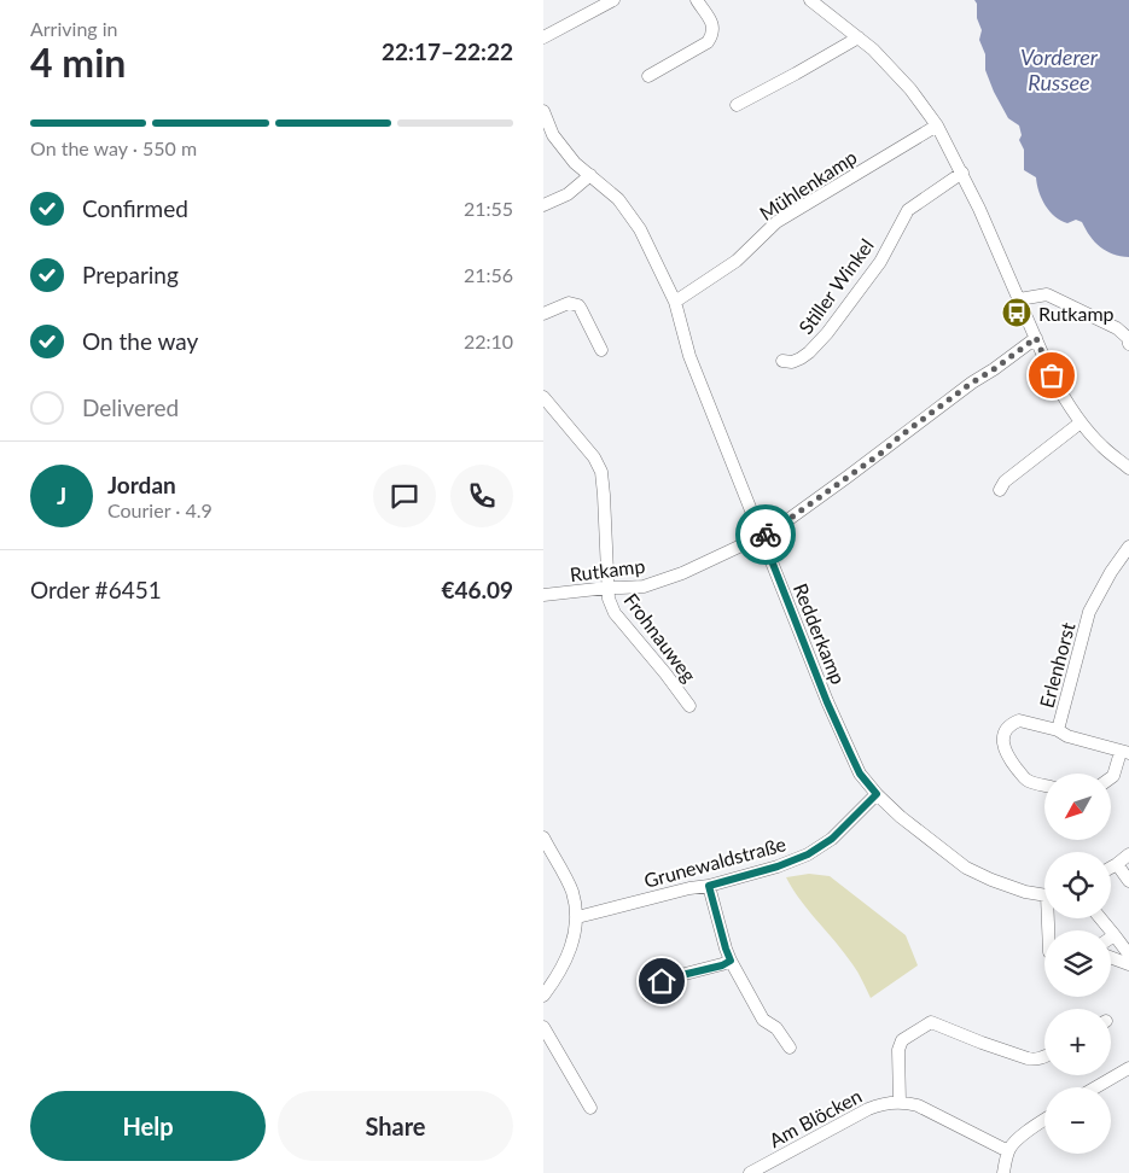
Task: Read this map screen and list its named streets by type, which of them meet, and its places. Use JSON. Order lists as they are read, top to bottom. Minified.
{"streets":{"street":["Mühlenkamp","Stiller Winkel","Rutkamp","Redderkamp","Frohnauweg","Erlenhorst","Grunewaldstraße","Am Blöcken"]},"crossings":[["Mühlenkamp","Redderkamp"],["Rutkamp","Redderkamp"],["Rutkamp","Frohnauweg"],["Redderkamp","Grunewaldstraße"]],"water":["Vorderer Russee"],"places":{"bus stop":["Rutkamp"]},"north":"bottom left","page":{"heading":["4 min","Arriving in","22:17–22:22"],"panel":["Jordan","Courier · 4.9","Order #6451","€46.09"],"bar":"On the way · 550 m","list":[["Confirmed","21:55"],["Preparing","21:56"],["On the way","22:10"],"Delivered"],"round":"J","map_buttons":["+","−"],"buttons":["Help","Share"]}}
